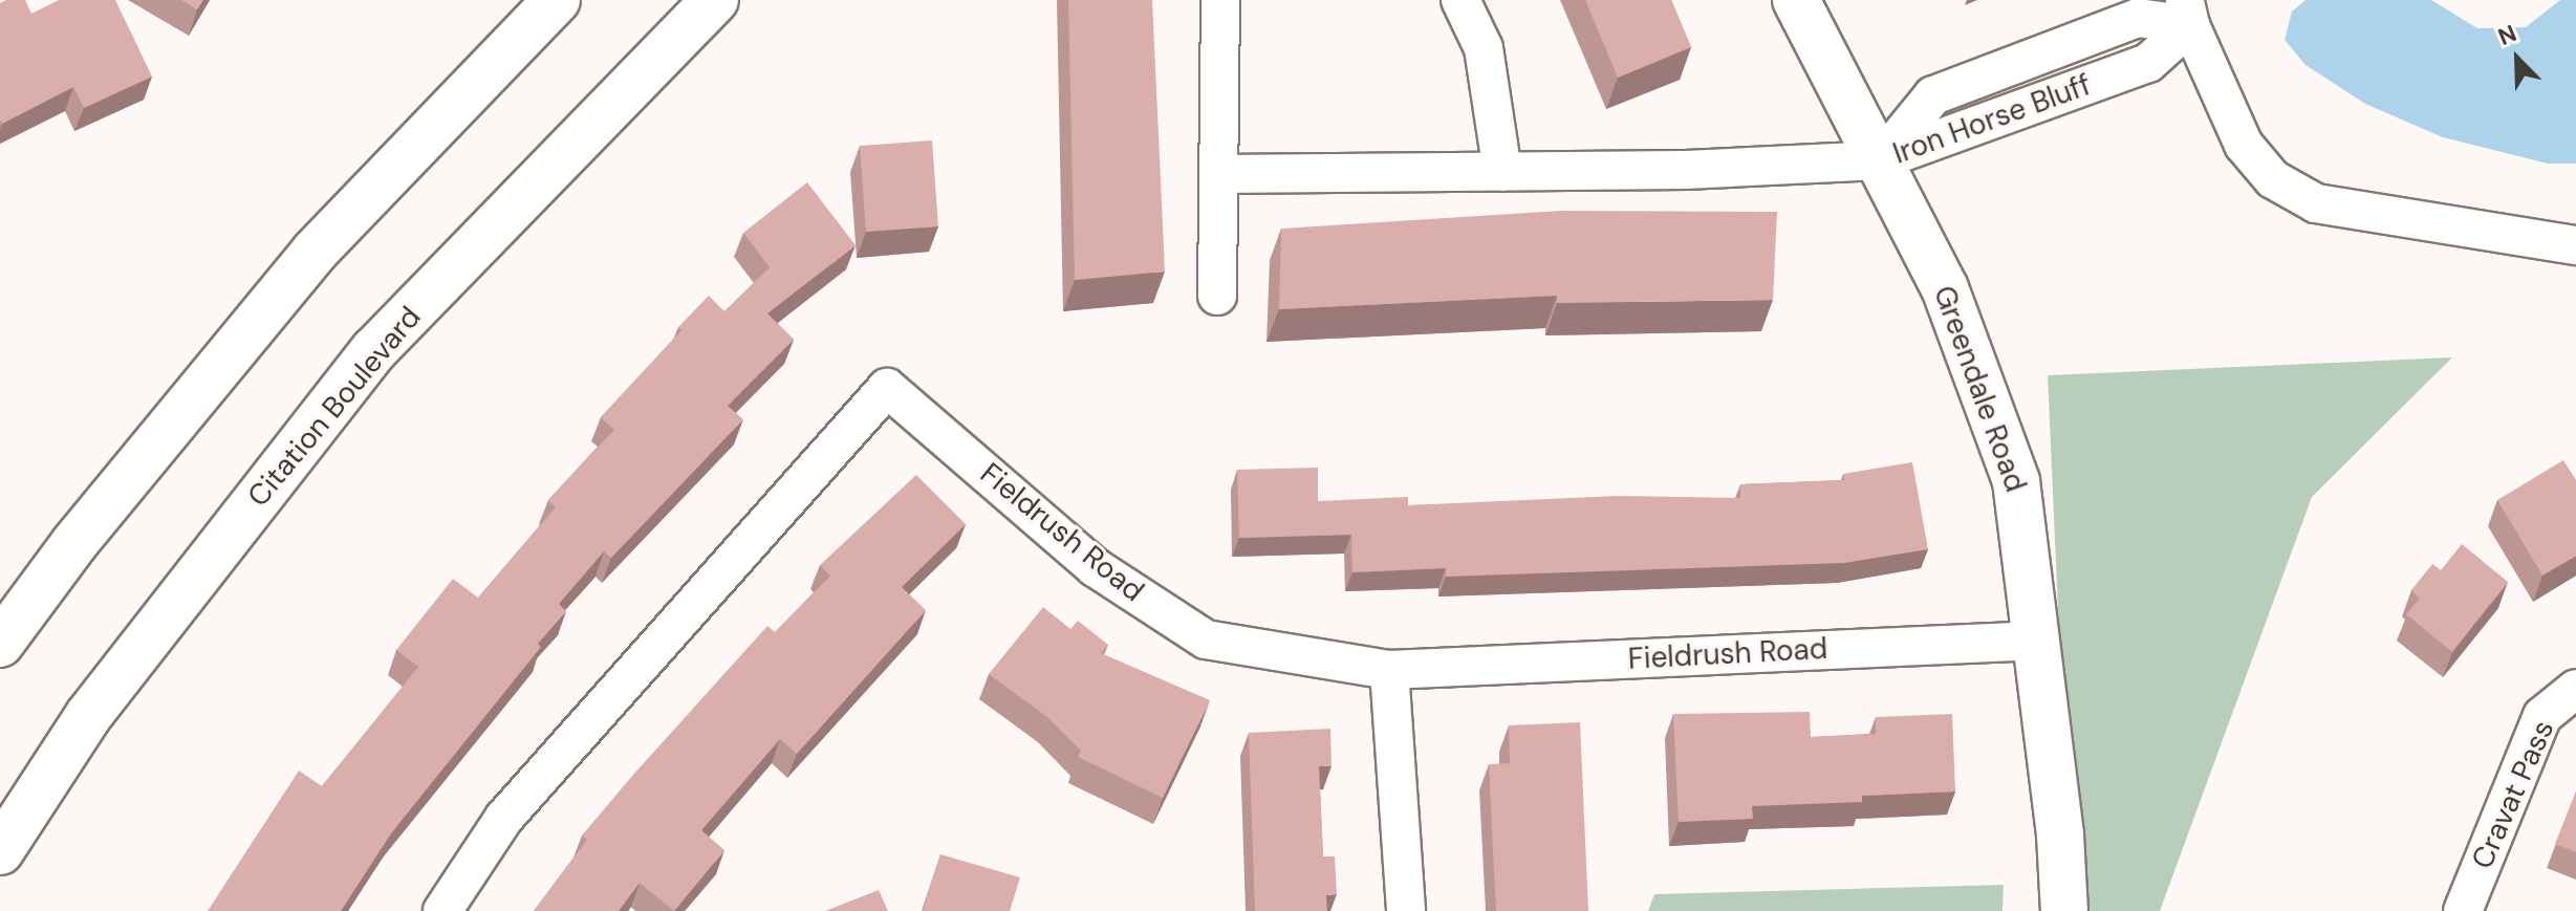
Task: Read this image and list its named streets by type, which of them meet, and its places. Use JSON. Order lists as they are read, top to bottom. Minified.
{"streets":{"main road":["Greendale Road","Citation Boulevard"],"street":["Iron Horse Bluff","Fieldrush Road","Cravat Pass"]},"crossings":[["Iron Horse Bluff","Greendale Road"],["Greendale Road","Fieldrush Road"]],"north":"top left"}
